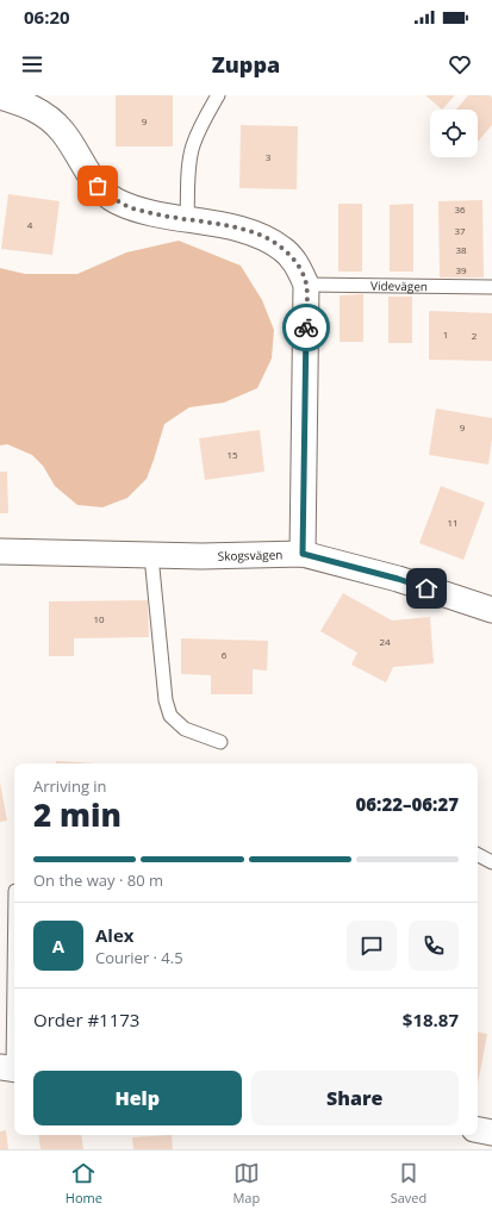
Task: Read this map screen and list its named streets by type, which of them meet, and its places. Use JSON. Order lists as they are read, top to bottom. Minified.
{"streets":{"street":["Skogsvägen"],"lane":["Videvägen"]},"house_numbers":["9","3","36","4","37","38","39","1","2","9","15","11","10","24","6"],"page":{"status":"06:20","header":"Zuppa","heading":["2 min","Arriving in","06:22–06:27"],"panel":["Alex","Courier · 4.5","Order #1173","$18.87"],"bar":"On the way · 80 m","round":"A","buttons":["Help","Share"],"tabs":["Home","Map","Saved"]}}
